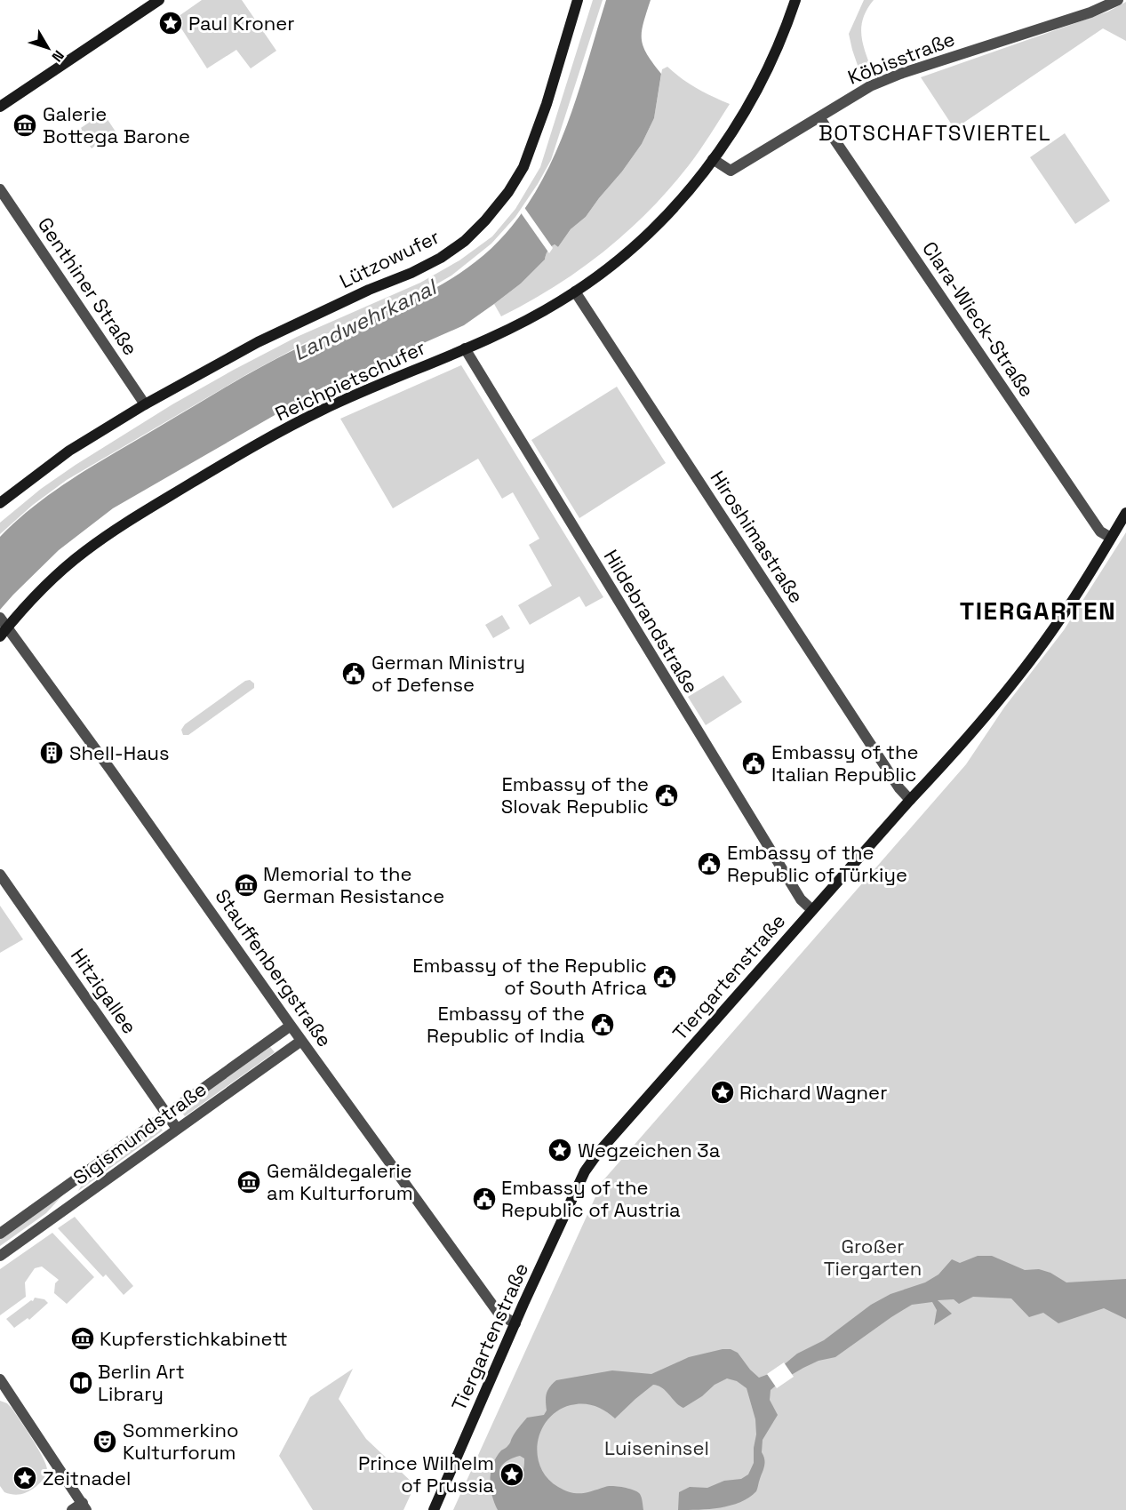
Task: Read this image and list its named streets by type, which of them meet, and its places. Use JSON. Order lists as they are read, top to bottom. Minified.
{"streets":{"main road":["Lützowufer","Reichpietschufer","Tiergartenstraße"],"street":["Köbisstraße","Genthiner Straße","Clara-Wieck-Straße","Hiroshimastraße","Hildebrandstraße","Stauffenbergstraße","Hitzigallee","Sigismundstraße"]},"crossings":[["Köbisstraße","Clara-Wieck-Straße"],["Köbisstraße","Reichpietschufer"],["Lützowufer","Genthiner Straße"],["Clara-Wieck-Straße","Tiergartenstraße"],["Reichpietschufer","Hiroshimastraße"],["Reichpietschufer","Hildebrandstraße"],["Reichpietschufer","Stauffenbergstraße"],["Hiroshimastraße","Tiergartenstraße"],["Hildebrandstraße","Tiergartenstraße"],["Stauffenbergstraße","Tiergartenstraße"],["Stauffenbergstraße","Sigismundstraße"],["Hitzigallee","Sigismundstraße"]],"districts":["BOTSCHAFTSVIERTEL","TIERGARTEN"],"water":["Landwehrkanal"],"parks":["Großer Tiergarten","Luiseninsel"],"places":{"place":["Paul Kroner","Richard Wagner","Wegzeichen 3a","Prince Wilhelm of Prussia","Zeitnadel"],"museum":["Galerie Bottega Barone","Memorial to the German Resistance","Gemäldegalerie am Kulturforum","Kupferstichkabinett"],"public building":["German Ministry of Defense","Embassy of the Italian Republic","Embassy of the Slovak Republic","Embassy of the Republic of Türkiye","Embassy of the Republic of South Africa","Embassy of the Republic of India","Embassy of the Republic of Austria"],"building":["Shell-Haus"],"library":["Berlin Art Library"],"theatre":["Sommerkino Kulturforum"]},"north":"bottom right"}
